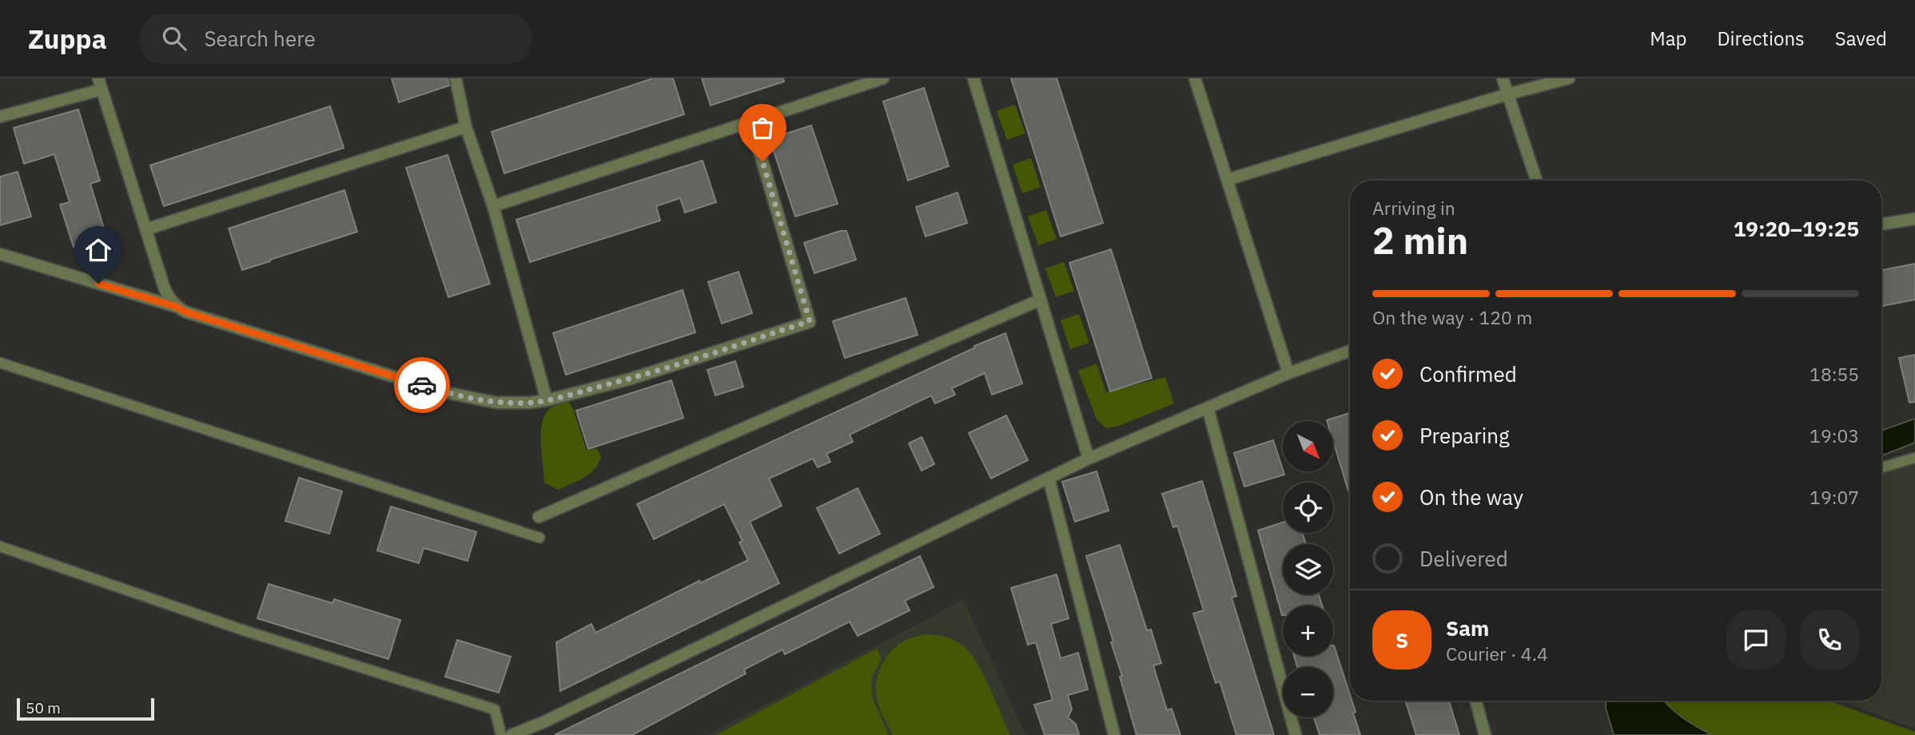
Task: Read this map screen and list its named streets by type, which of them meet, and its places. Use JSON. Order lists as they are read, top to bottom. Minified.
{"scale_bar":"50 m","north":"bottom right","page":{"header":"Zuppa","search":"Search here","nav":["Map","Directions","Saved"],"heading":["2 min","Arriving in","19:20–19:25"],"panel":["Sam","Courier · 4.4"],"bar":"On the way · 120 m","list":[["Confirmed","18:55"],["Preparing","19:03"],["On the way","19:07"],"Delivered"],"map_buttons":["+","−"],"round":"S","scale":"50 m"}}
